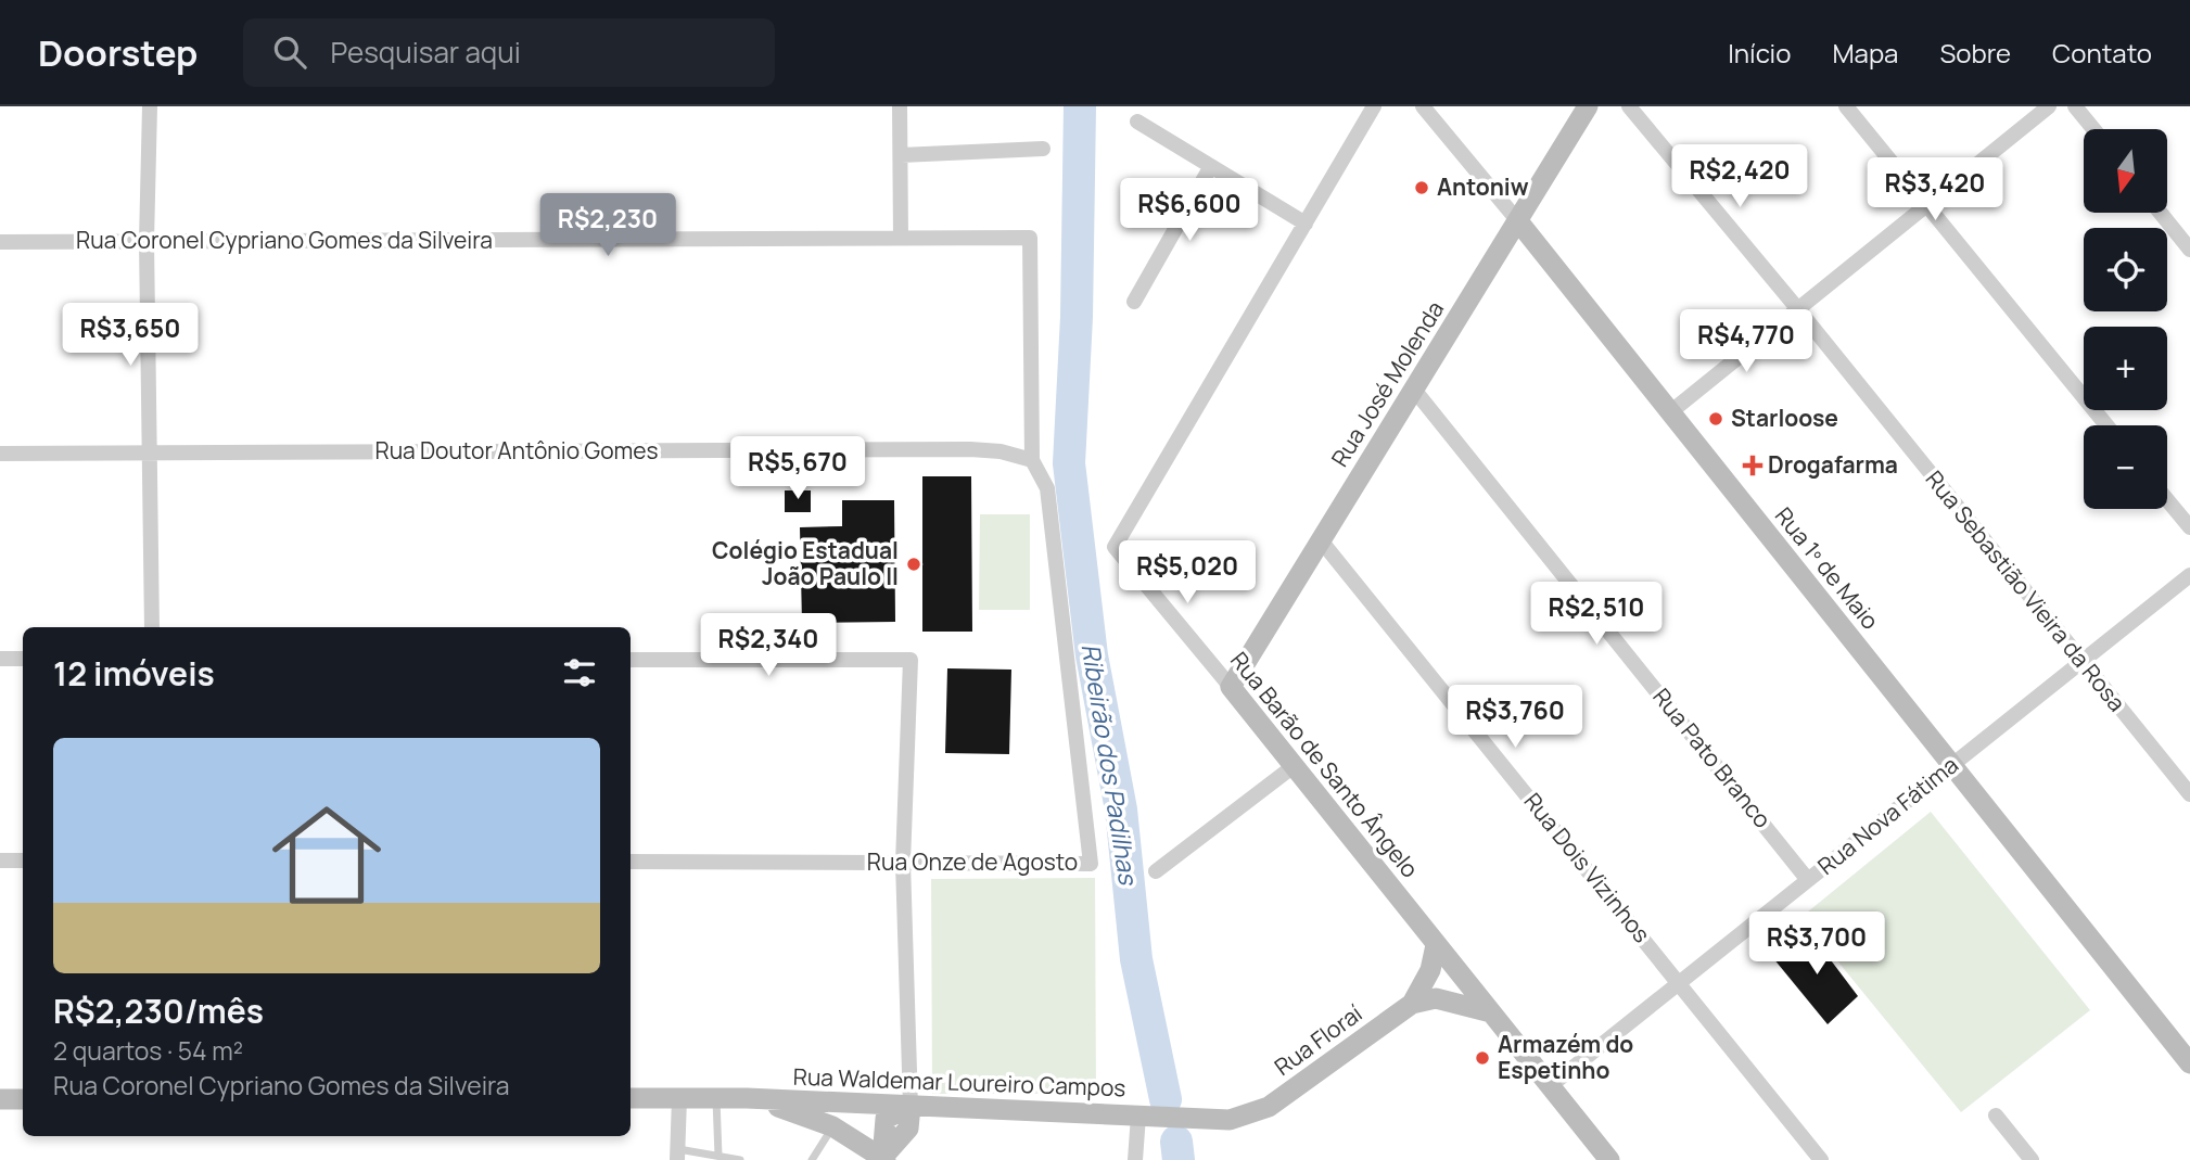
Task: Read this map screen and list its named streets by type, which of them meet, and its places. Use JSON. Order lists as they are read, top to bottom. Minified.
{"streets":{"street":["Rua Coronel Cypriano Gomes da Silveira","Rua José Molenda","Rua Doutor Antônio Gomes","Rua 1º de Maio","Rua Sebastião Vieira da Rosa","Rua Pato Branco","Rua Barão de Santo Ângelo","Rua Nova Fátima","Rua Onze de Agosto","Rua Dois Vizinhos","Rua Floraí","Rua Waldemar Loureiro Campos"]},"crossings":[["Rua Coronel Cypriano Gomes da Silveira","Rua Doutor Antônio Gomes"],["Rua Coronel Cypriano Gomes da Silveira","Rua Onze de Agosto"],["Rua José Molenda","Rua 1º de Maio"],["Rua José Molenda","Rua Pato Branco"],["Rua José Molenda","Rua Barão de Santo Ângelo"],["Rua José Molenda","Rua Dois Vizinhos"],["Rua Doutor Antônio Gomes","Rua Onze de Agosto"],["Rua 1º de Maio","Rua Nova Fátima"],["Rua Sebastião Vieira da Rosa","Rua Nova Fátima"],["Rua Pato Branco","Rua Nova Fátima"],["Rua Barão de Santo Ângelo","Rua Nova Fátima"],["Rua Nova Fátima","Rua Dois Vizinhos"],["Rua Floraí","Rua Waldemar Loureiro Campos"]],"water":["Ribeirão dos Padilhas"],"places":{"other":["Antoniw","Starloose","Colégio Estadual João Paulo II","Armazém do Espetinho"],"health":["Drogafarma"]},"north":"bottom","page":{"header":"Doorstep","search":"Pesquisar aqui","nav":["Início","Mapa","Sobre","Contato"],"map_buttons":["+","−"],"price":["R$2,420","R$3,420","R$6,600","R$2,230","R$3,650","R$4,770","R$5,670","R$5,020","R$2,510","R$2,340","R$3,760","R$3,700"],"heading":"12 imóveis","list":[{"name":"R$2,230/mês","note":"2 quartos · 54 m² · Rua Coronel Cypriano Gomes da Silveira"}]}}
